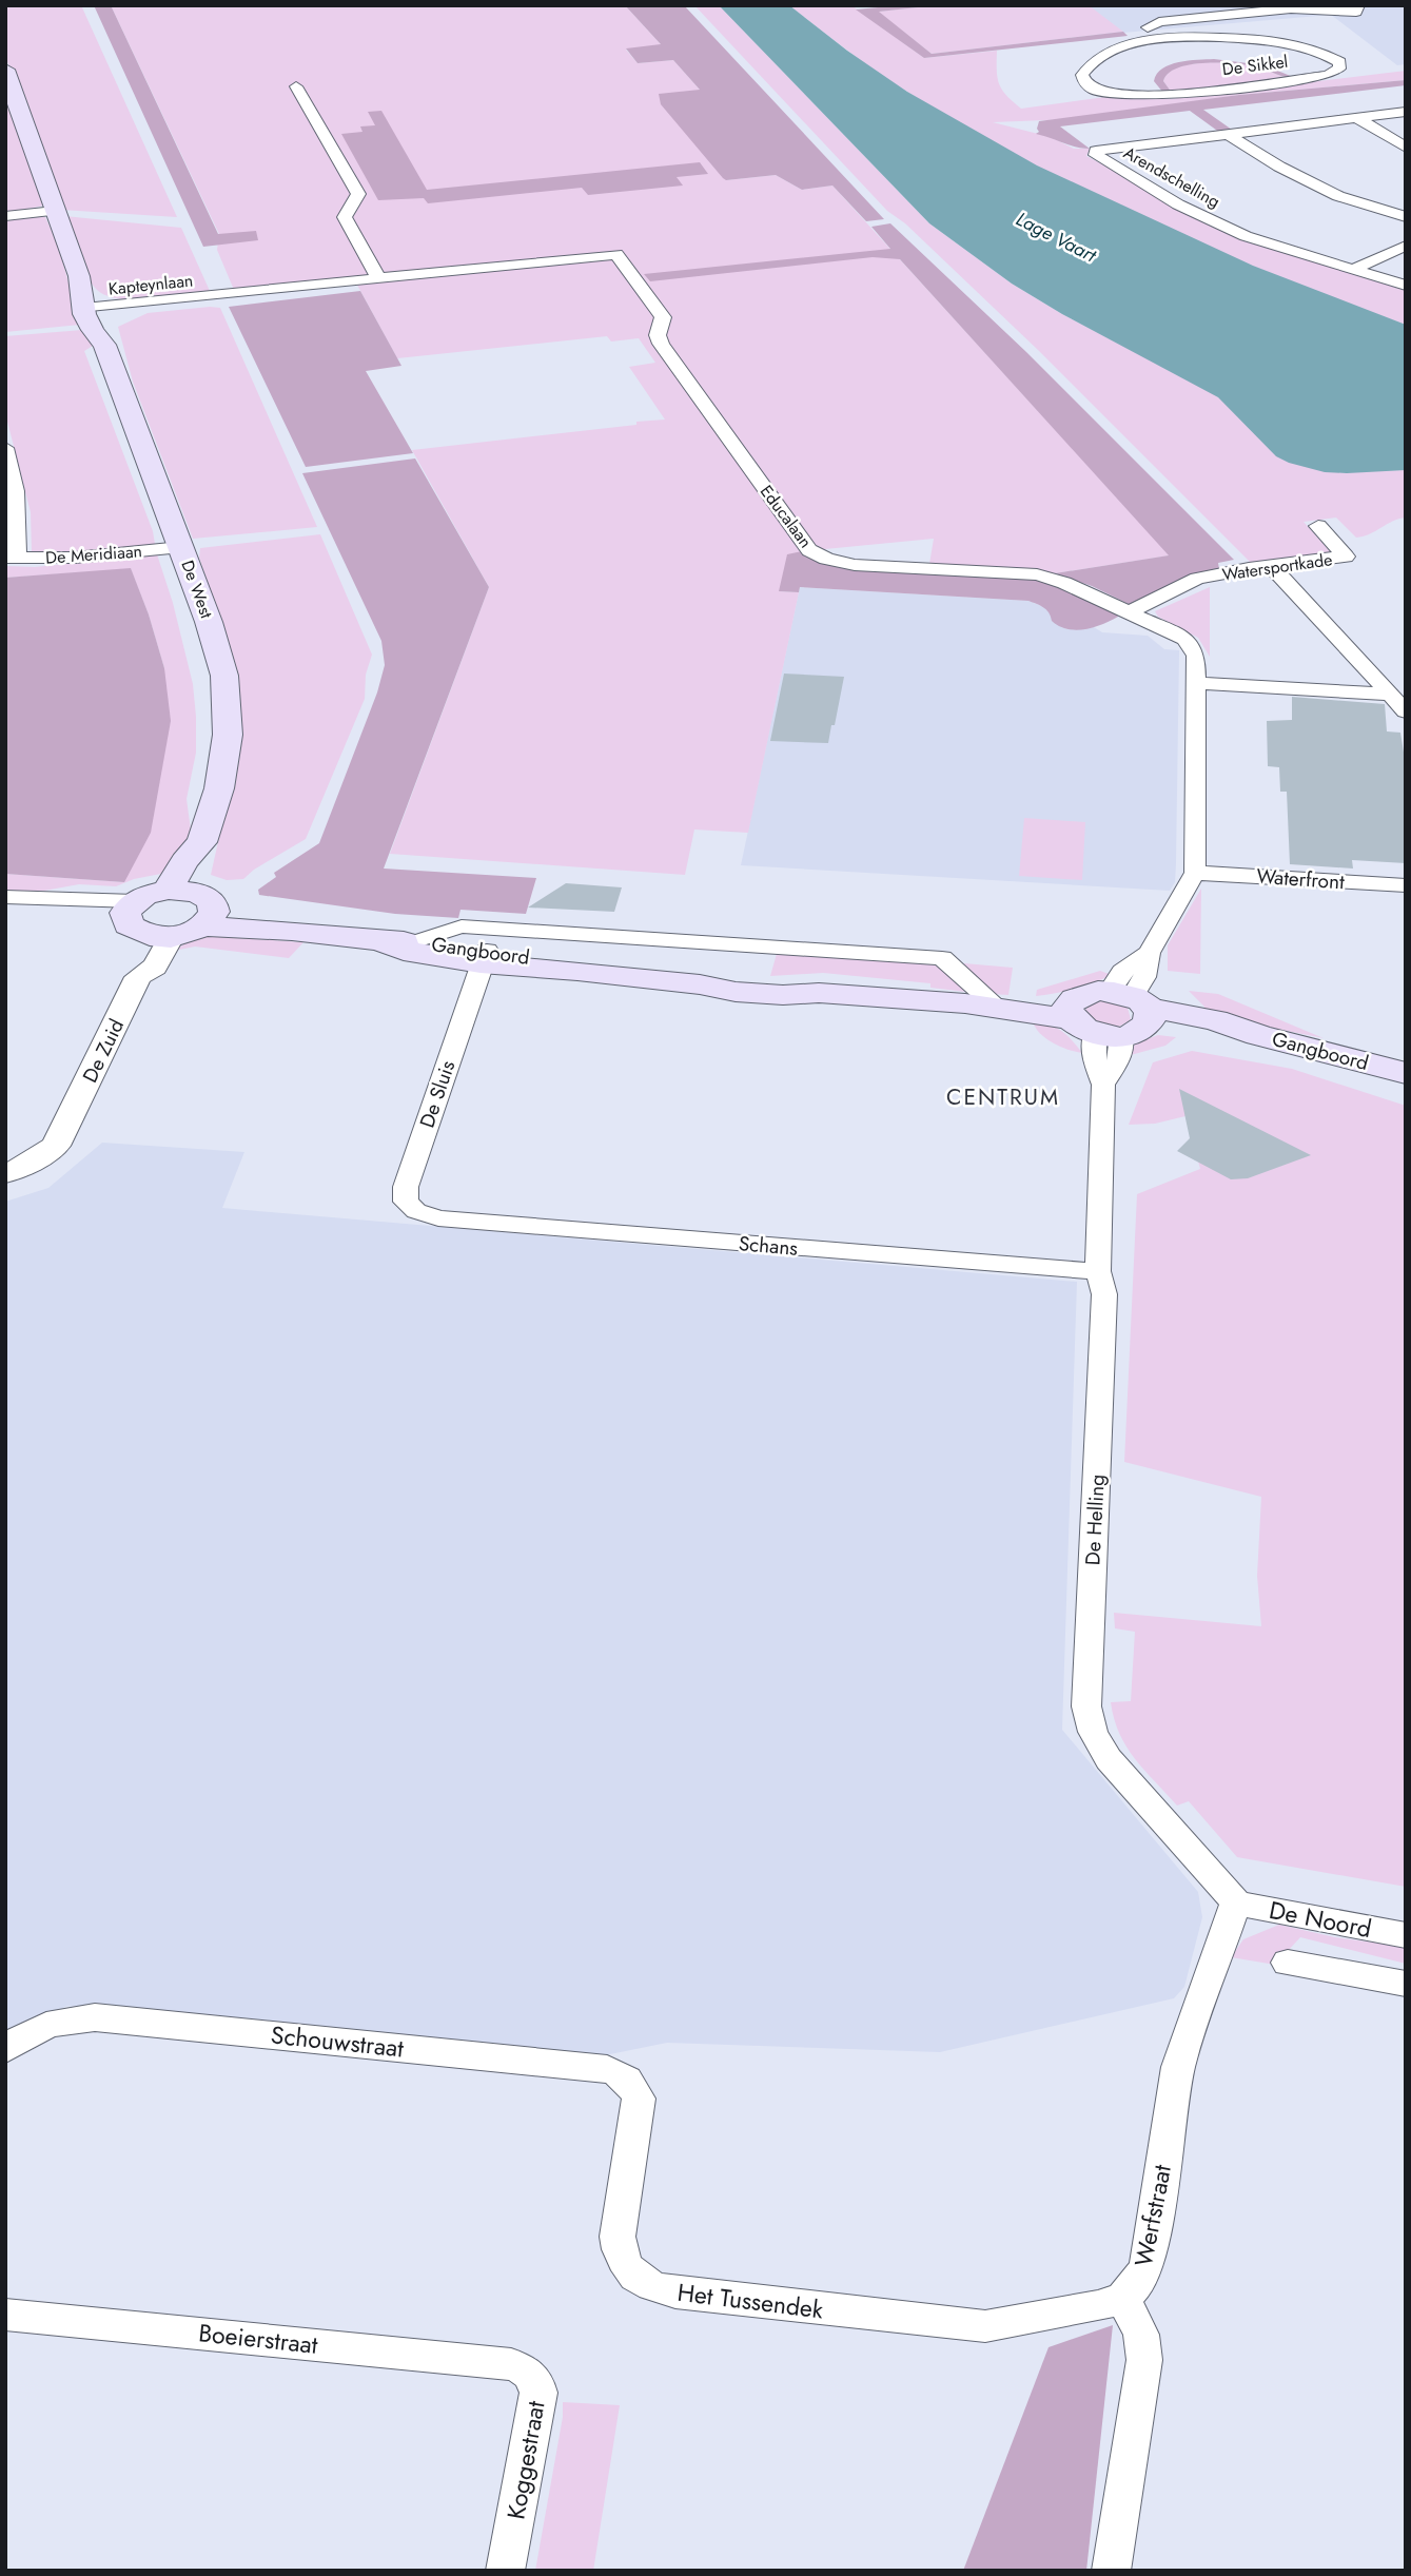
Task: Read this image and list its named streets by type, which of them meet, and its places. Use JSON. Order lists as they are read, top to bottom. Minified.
{"streets":{"main road":["De West","Gangboord"],"street":["De Sikkel","Arendschelling","Kapteynlaan","Educalaan","De Meridiaan","Watersportkade","Waterfront","De Zuid","De Sluis","Schans","De Helling","De Noord","Schouwstraat","Werfstraat","Het Tussendek","Boeierstraat","Koggestraat"]},"crossings":[["Kapteynlaan","Educalaan"],["Kapteynlaan","De West"],["Educalaan","Watersportkade"],["Educalaan","Waterfront"],["Educalaan","Gangboord"],["Educalaan","De Helling"],["De Meridiaan","De West"],["De West","Gangboord"],["Gangboord","De Sluis"],["Gangboord","De Helling"],["De Sluis","Schans"],["Schans","De Helling"],["De Helling","De Noord"],["De Helling","Werfstraat"],["De Noord","Werfstraat"],["Schouwstraat","Het Tussendek"],["Werfstraat","Het Tussendek"],["Boeierstraat","Koggestraat"]],"districts":["CENTRUM"],"water":["Lage Vaart"]}
